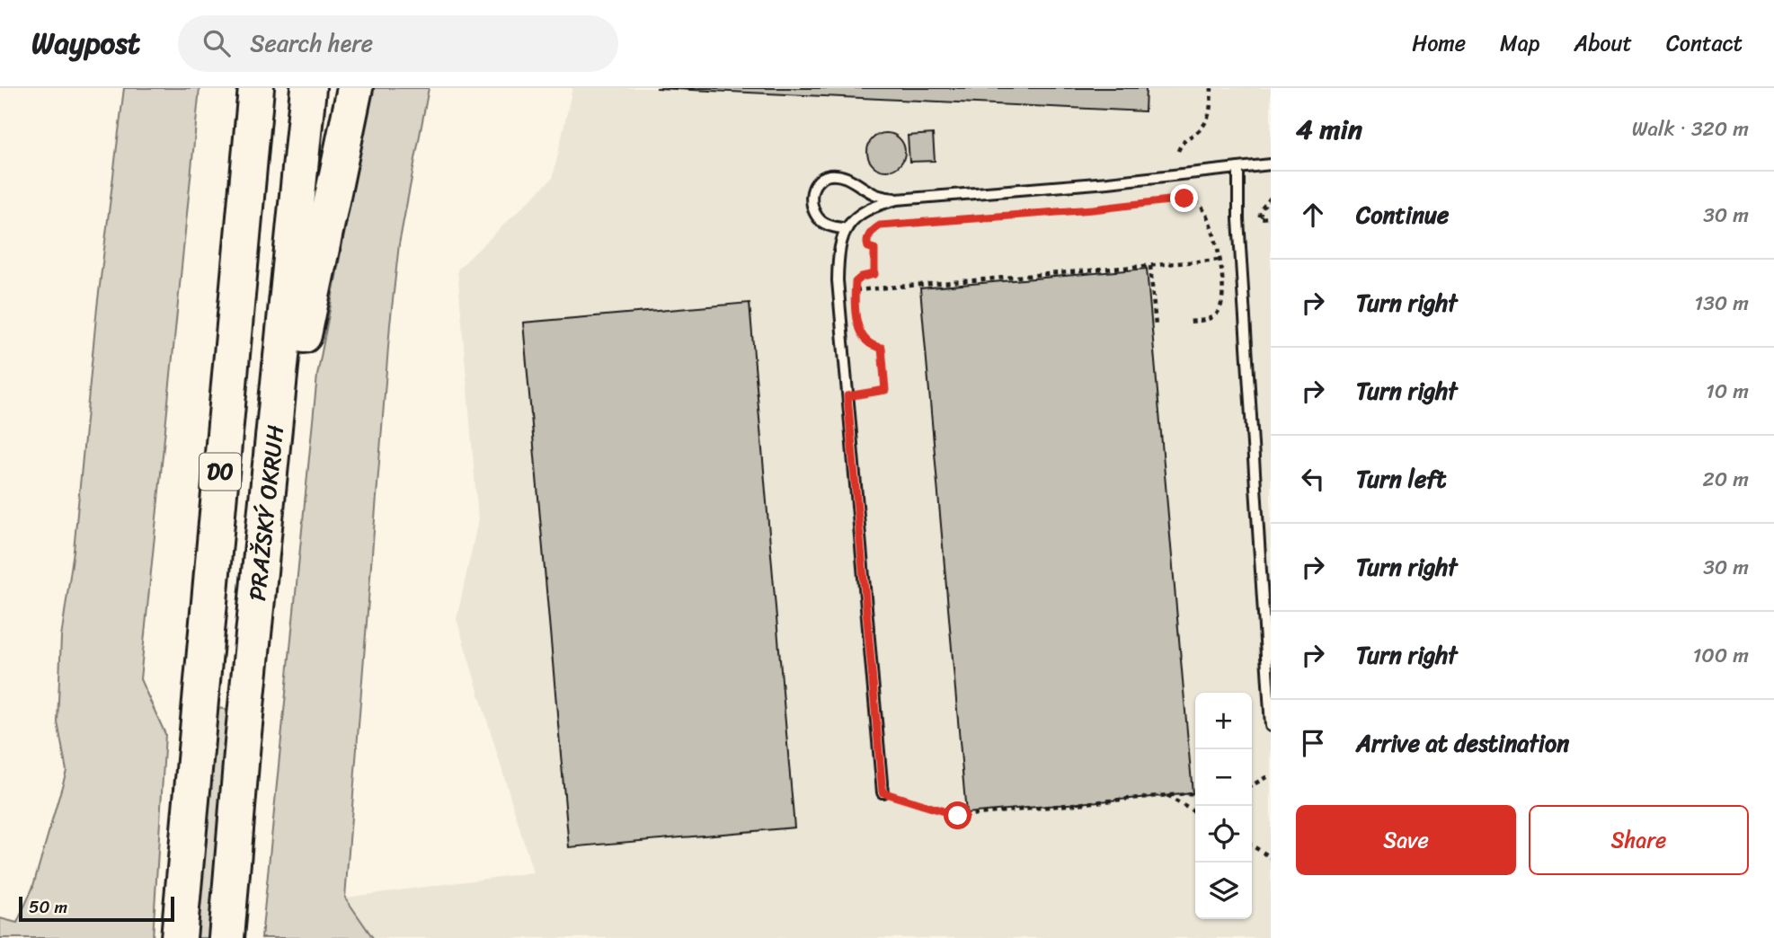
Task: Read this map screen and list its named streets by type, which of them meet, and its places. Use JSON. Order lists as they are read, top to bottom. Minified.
{"streets":{"highway":["D0","PRAŽSKÝ OKRUH"]},"scale_bar":"50 m","page":{"header":"Waypost","search":"Search here","nav":["Home","Map","About","Contact"],"heading":["4 min","Walk · 320 m"],"list":[["Continue","30 m"],["Turn right","130 m"],["Turn right","10 m"],["Turn left","20 m"],["Turn right","30 m"],["Turn right","100 m"],"Arrive at destination"],"map_buttons":["+","−"],"buttons":["Save","Share"],"scale":"50 m"}}
